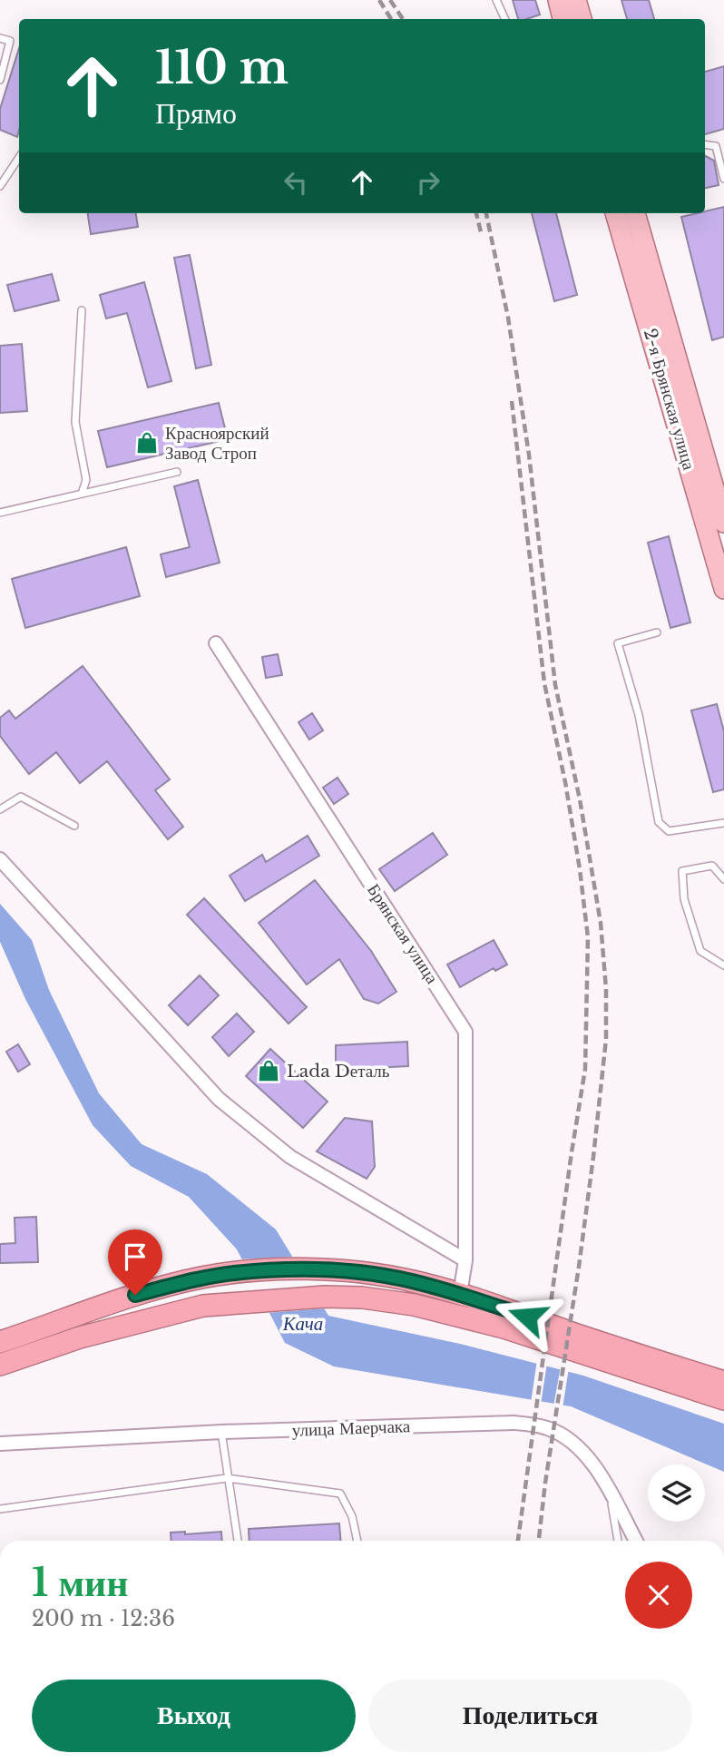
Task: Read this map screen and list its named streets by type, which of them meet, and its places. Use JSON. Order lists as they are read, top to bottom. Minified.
{"streets":{"main road":["2-я Брянская улица"],"street":["Брянская улица","улица Маерчака"]},"water":["Кача"],"places":{"shop":["Красноярский Завод Строп","Lada Dеталь"]},"page":{"turn":["110 m","Прямо"],"heading":["1 мин","200 m · 12:36"],"buttons":["Выход","Поделиться"]}}
